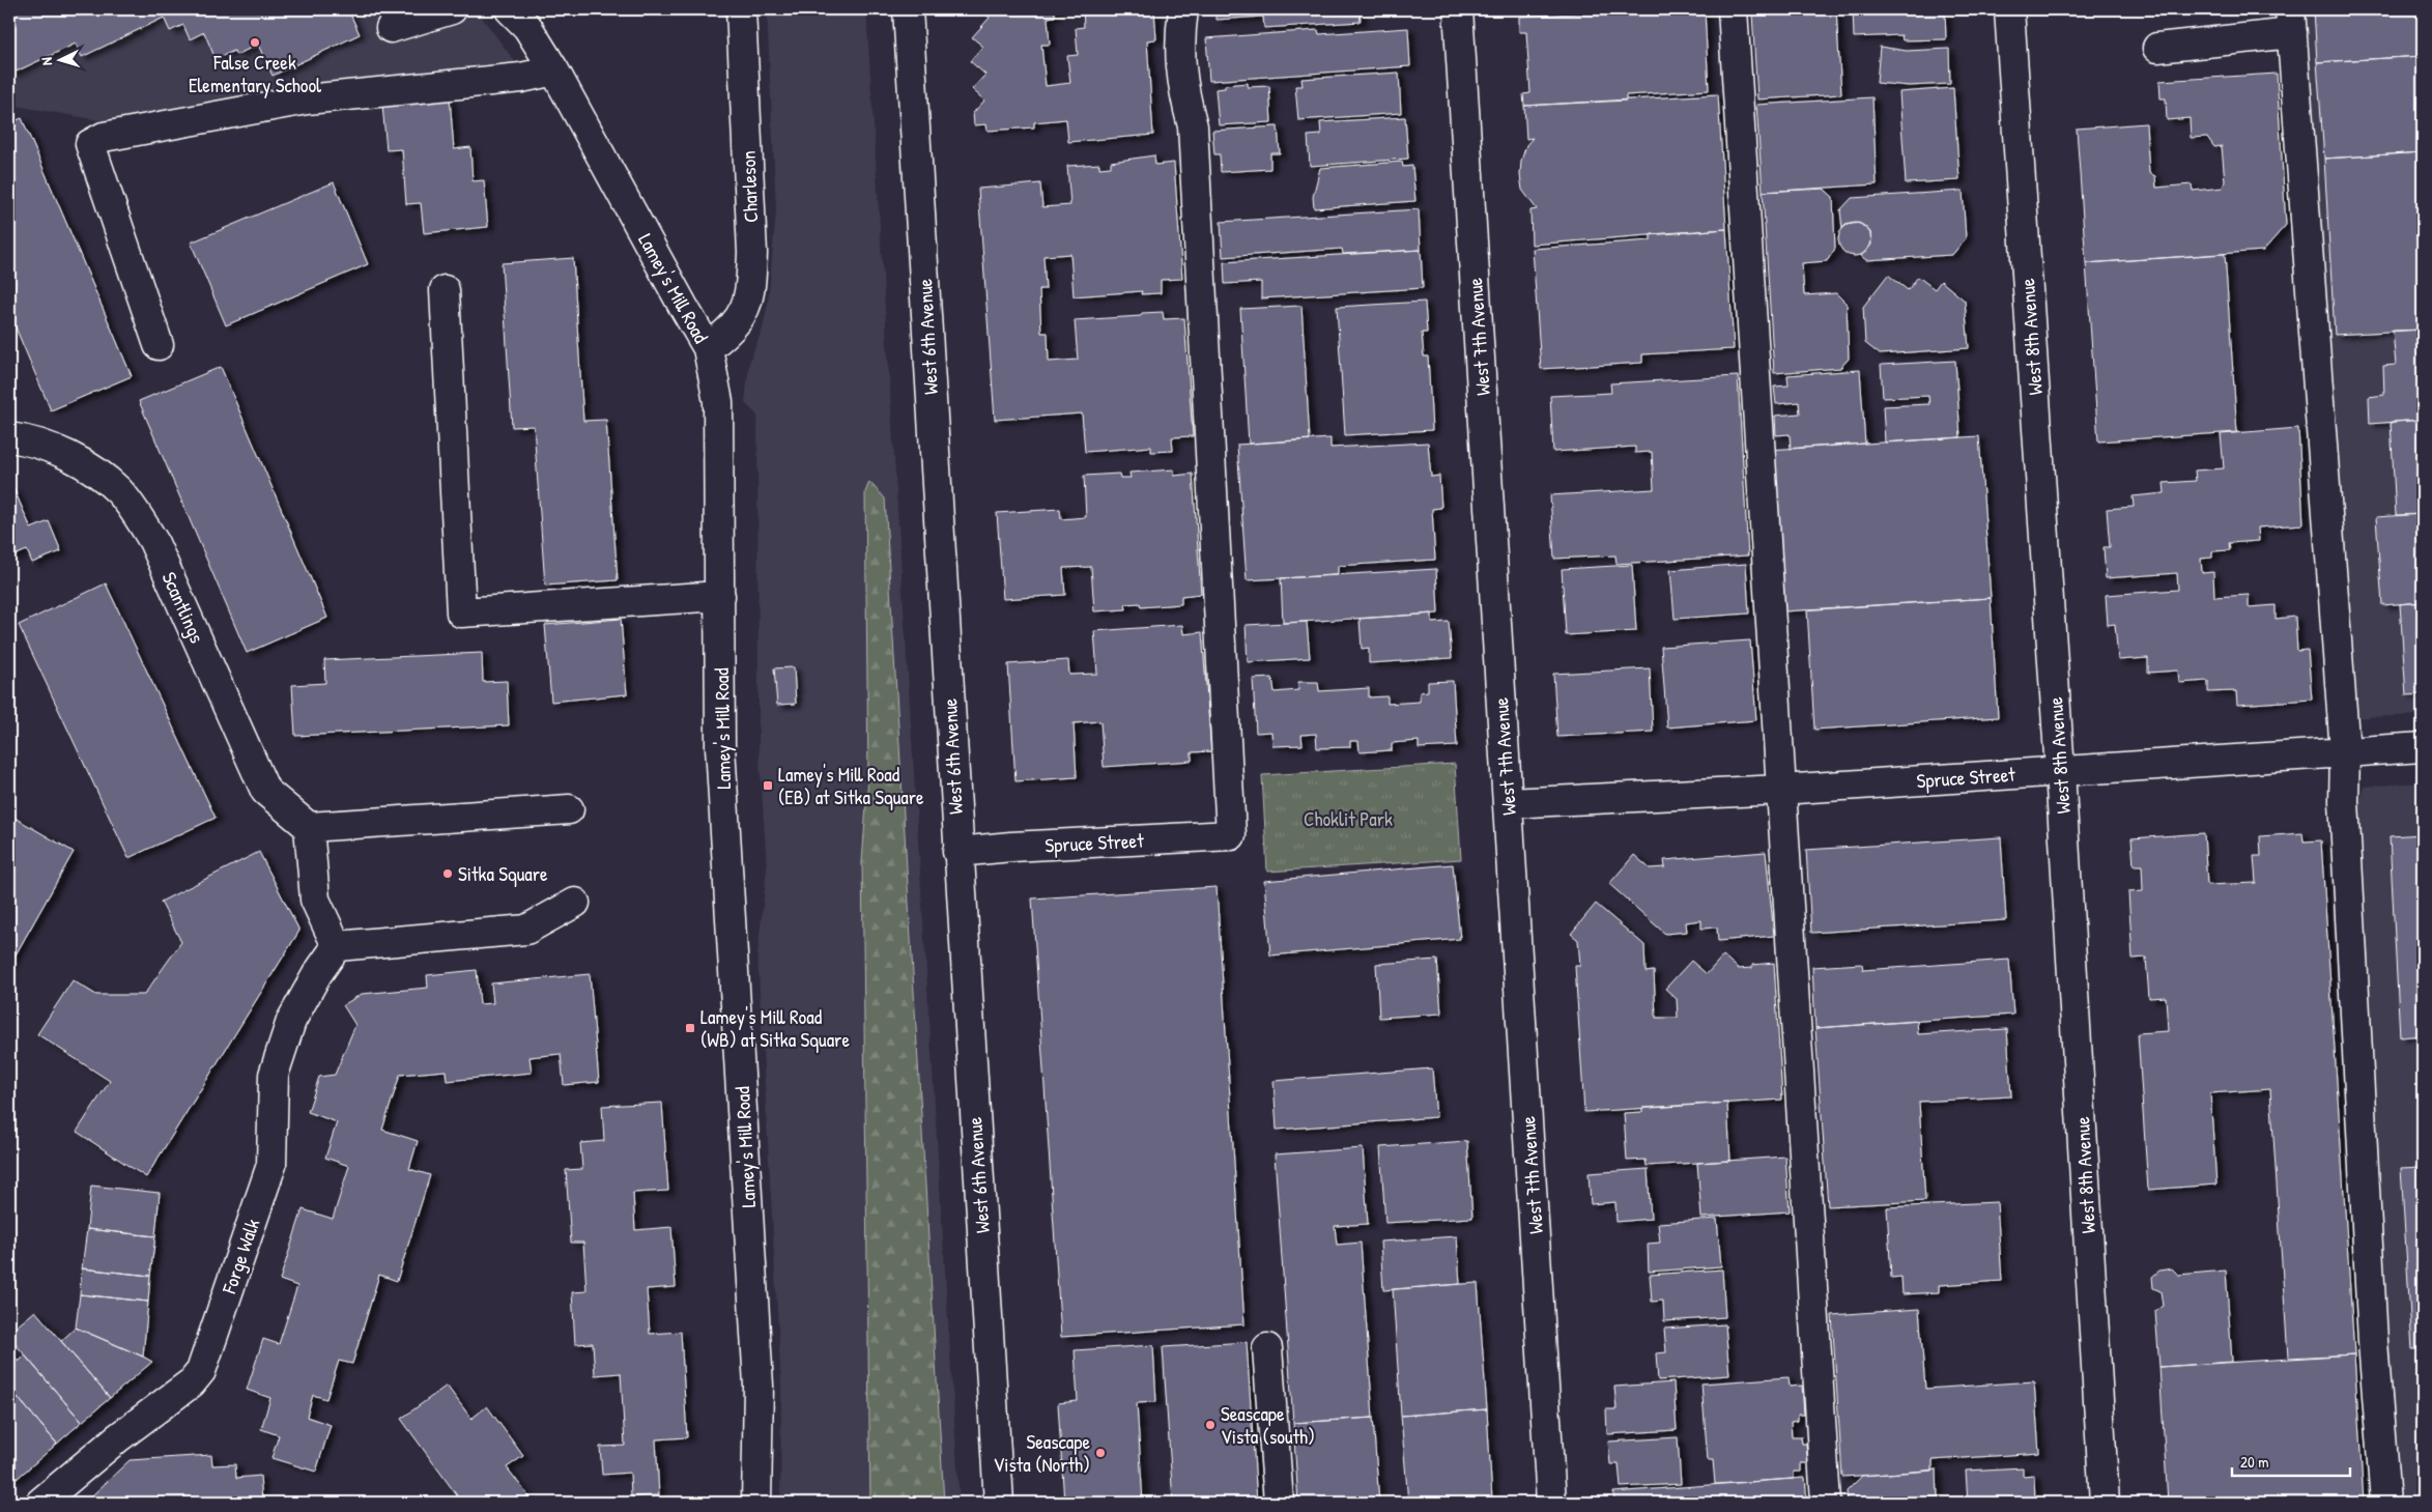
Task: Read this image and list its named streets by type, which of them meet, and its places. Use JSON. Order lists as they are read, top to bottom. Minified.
{"streets":{"street":["Charleson","Lamey's Mill Road","West 6th Avenue","West 7th Avenue","West 8th Avenue","Scantlings","Spruce Street","Forge Walk"]},"crossings":[["Charleson","Lamey's Mill Road"],["West 6th Avenue","Spruce Street"],["West 7th Avenue","Spruce Street"],["West 8th Avenue","Spruce Street"]],"parks":["Choklit Park"],"places":{"other":["False Creek Elementary School","Sitka Square","Seascape Vista (south)","Seascape Vista (North)"],"transit":["Lamey's Mill Road (EB) at Sitka Square","Lamey's Mill Road (WB) at Sitka Square"]},"scale_bar":"20 m","north":"left"}
